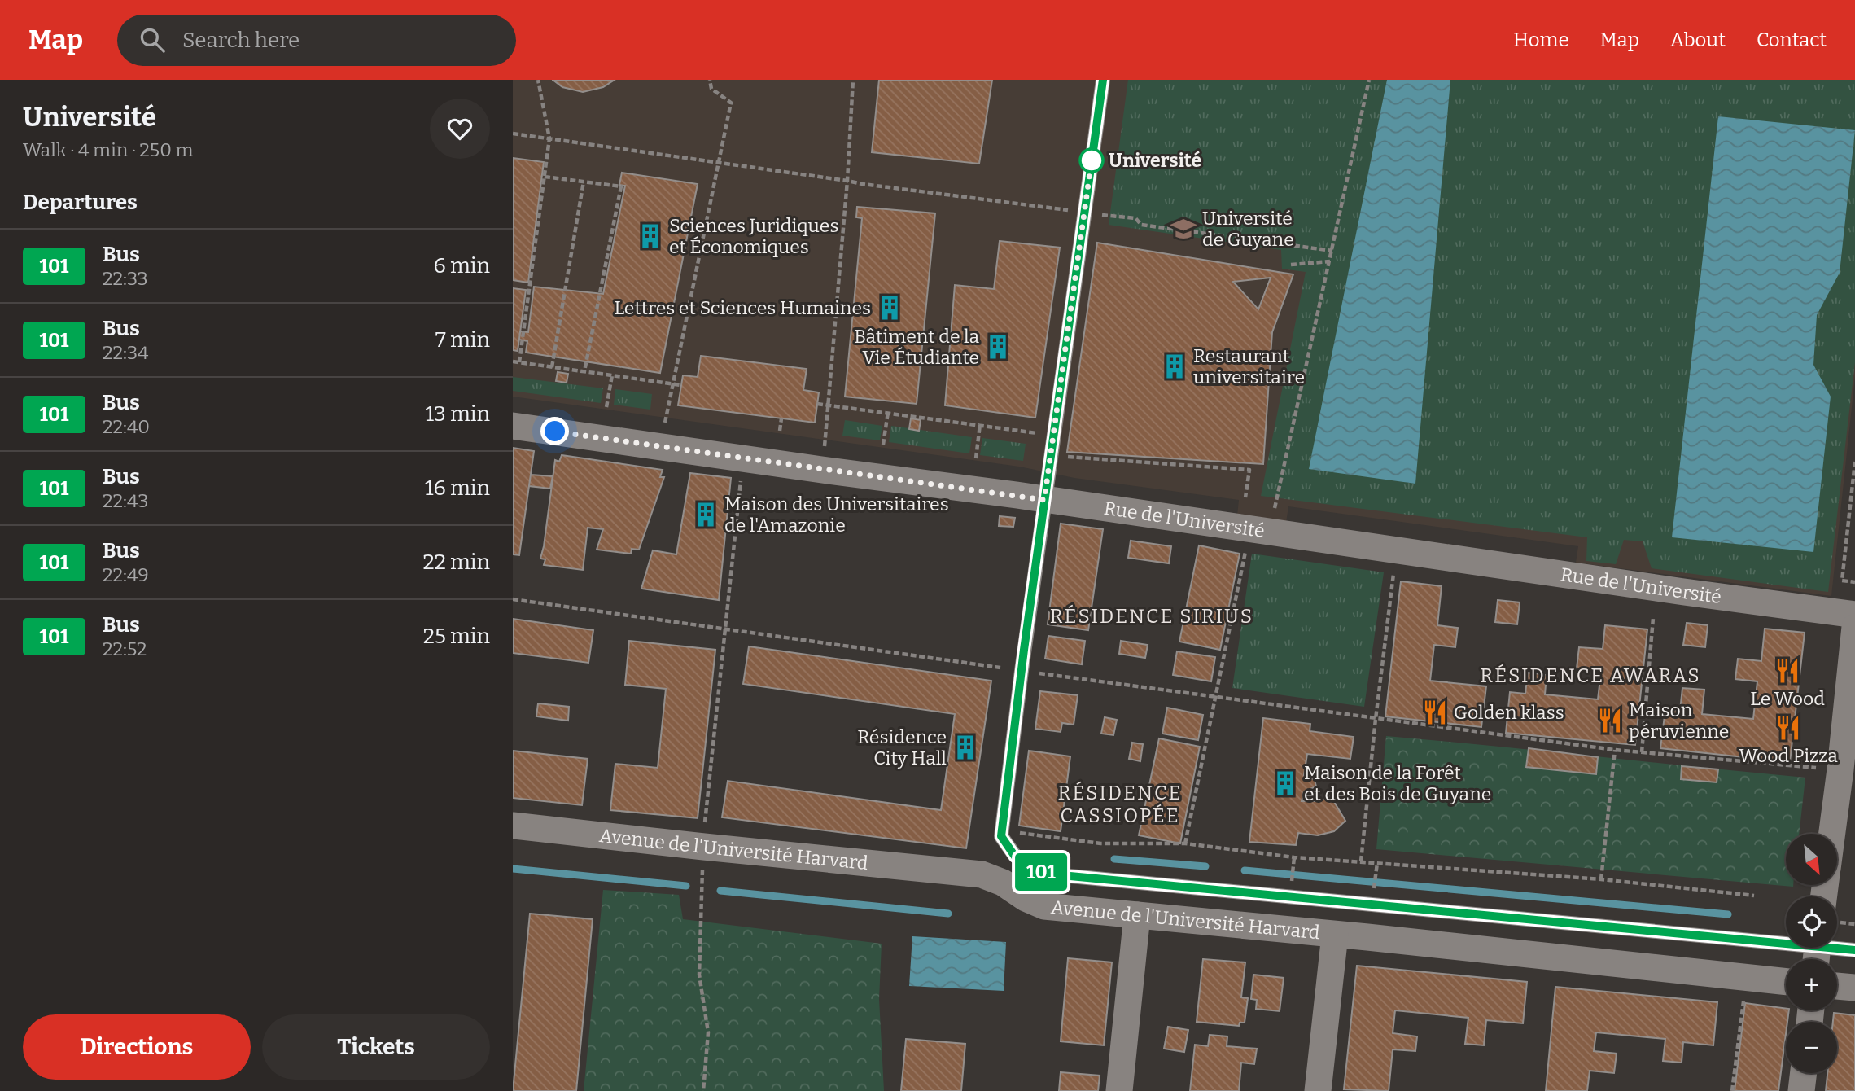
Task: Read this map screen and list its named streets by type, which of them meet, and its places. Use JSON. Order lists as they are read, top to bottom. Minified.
{"streets":{"street":["Rue de l'Université","Avenue de l'Université Harvard"]},"districts":["RÉSIDENCE SIRIUS","RÉSIDENCE AWARAS","RÉSIDENCE CASSIOPÉE"],"places":{"other":["Université"],"school or university":["Université de Guyane"],"building":["Sciences Juridiques et Économiques","Lettres et Sciences Humaines","Bâtiment de la Vie Étudiante","Restaurant universitaire","Maison des Universitaires de l'Amazonie","Résidence City Hall","Maison de la Forêt et des Bois de Guyane"],"restaurant":["Le Wood","Golden klass","Maison péruvienne","Wood Pizza"]},"lines":["bus line 101"],"north":"bottom right","page":{"header":"Map","search":"Search here","nav":["Home","Map","About","Contact"],"heading":[["Université","Walk · 4 min · 250 m"],"Departures"],"on_map":"101","list":[{"mark":"101","name":"Bus","note":"22:33","value":"6 min"},{"mark":"101","name":"Bus","note":"22:34","value":"7 min"},{"mark":"101","name":"Bus","note":"22:40","value":"13 min"},{"mark":"101","name":"Bus","note":"22:43","value":"16 min"},{"mark":"101","name":"Bus","note":"22:49","value":"22 min"},{"mark":"101","name":"Bus","note":"22:52","value":"25 min"}],"map_buttons":["+","−"],"buttons":["Directions","Tickets"]}}
